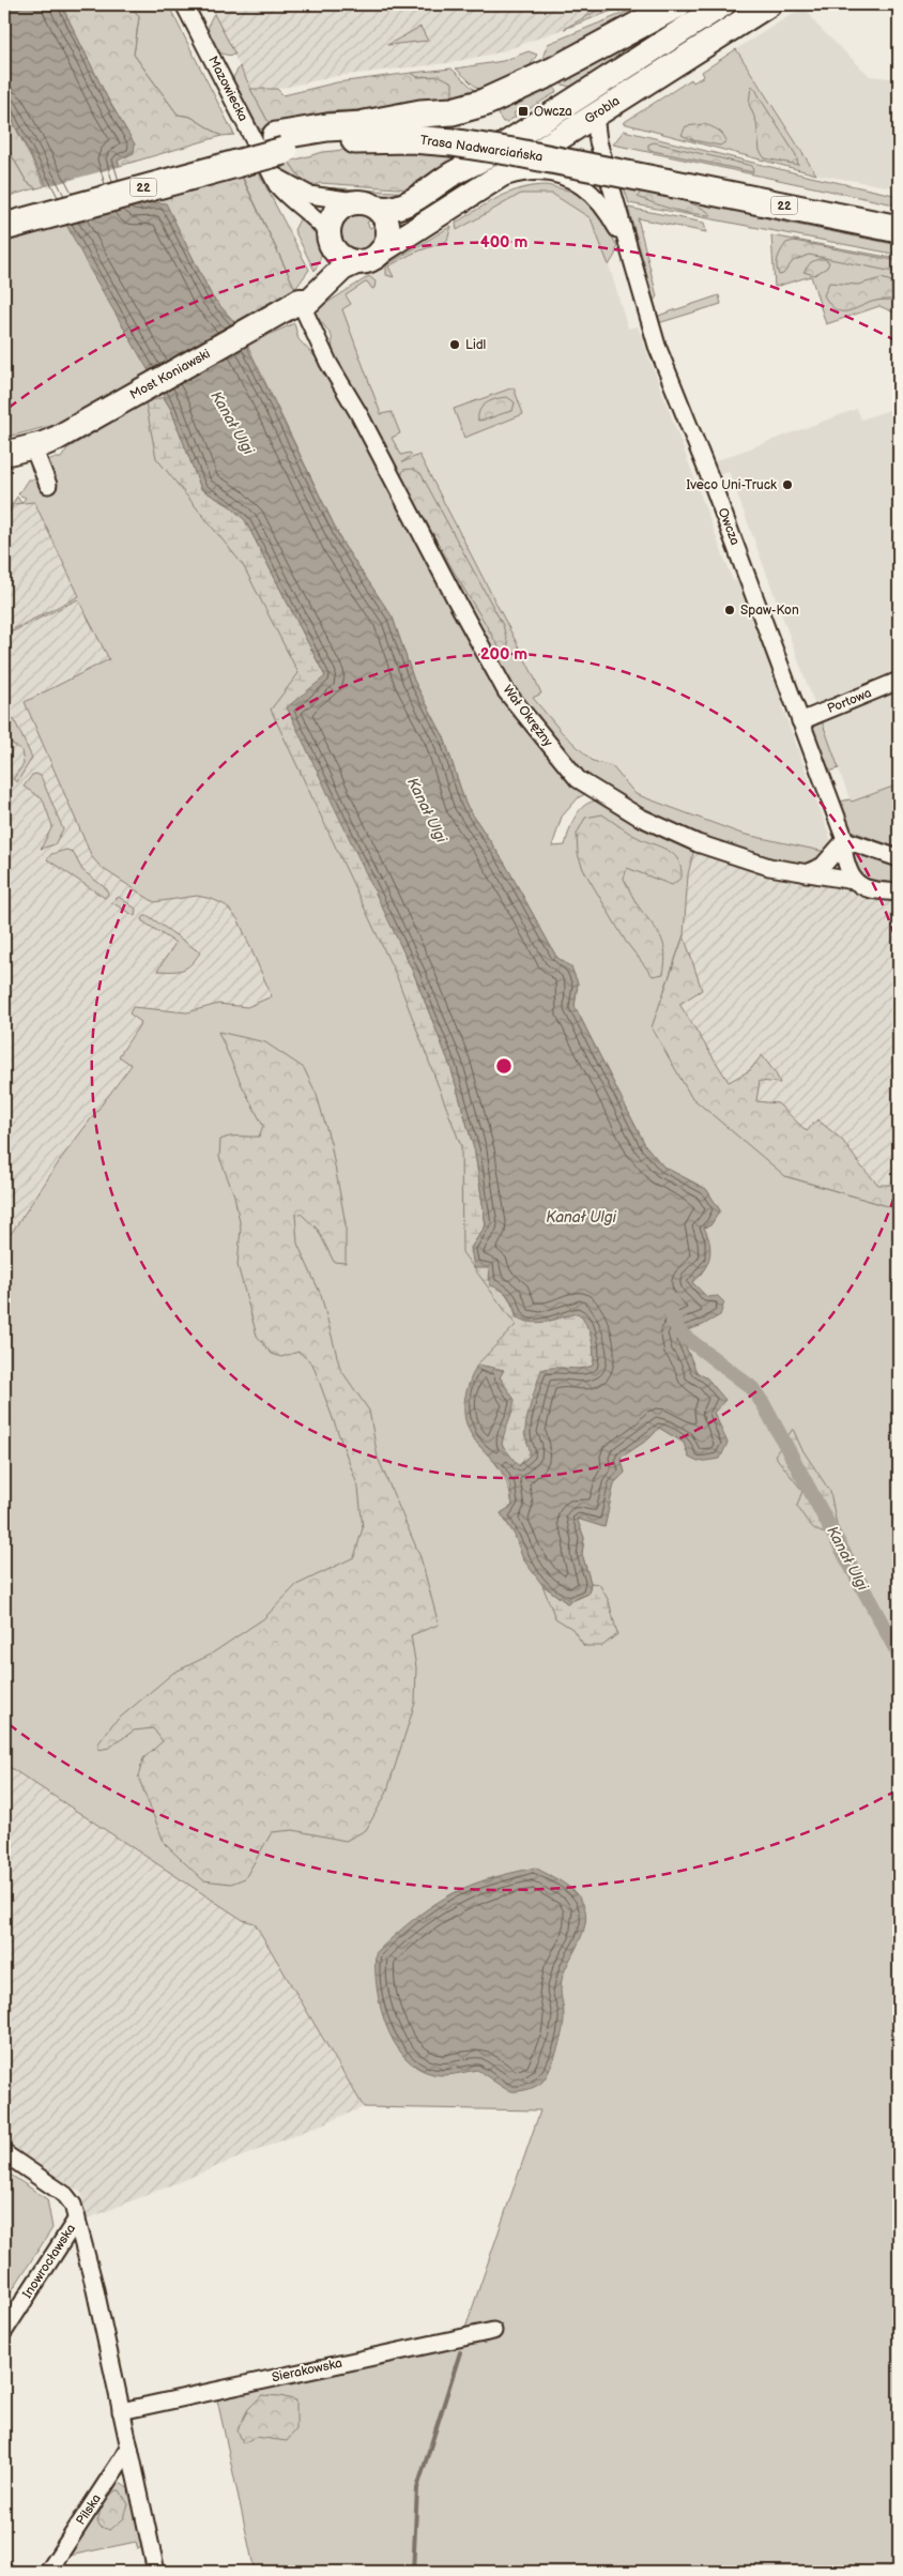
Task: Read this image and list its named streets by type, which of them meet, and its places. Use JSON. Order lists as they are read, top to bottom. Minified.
{"streets":{"main road":["Grobla","Trasa Nadwarciańska","22","Most Koniawski"],"street":["Mazowiecka","Owcza","Portowa","Wał Okrężny","Inowrocławska","Sierakowska","Pilska"]},"crossings":[["Mazowiecka","Grobla"],["Mazowiecka","Trasa Nadwarciańska"],["Grobla","Owcza"],["Most Koniawski","Wał Okrężny"],["Owcza","Portowa"]],"water":["Kanał Ulgi"],"places":{"transit":["Owcza"],"other":["Lidl","Iveco Uni-Truck","Spaw-Kon"]},"rings":["400 m","200 m"]}
